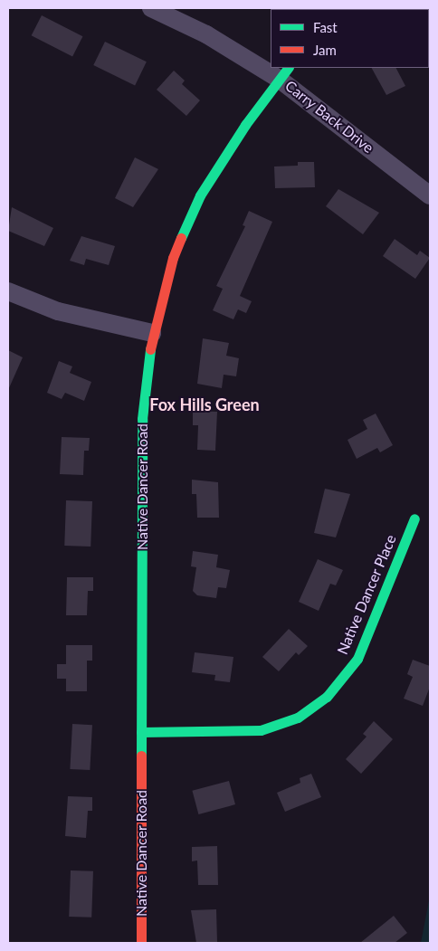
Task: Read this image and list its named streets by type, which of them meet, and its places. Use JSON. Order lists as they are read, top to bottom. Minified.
{"streets":{"street":["Carry Back Drive","Native Dancer Road","Native Dancer Place"]},"crossings":[["Carry Back Drive","Native Dancer Road"],["Native Dancer Road","Native Dancer Place"]],"districts":["Fox Hills Green"],"legend":["Fast","Jam"]}
